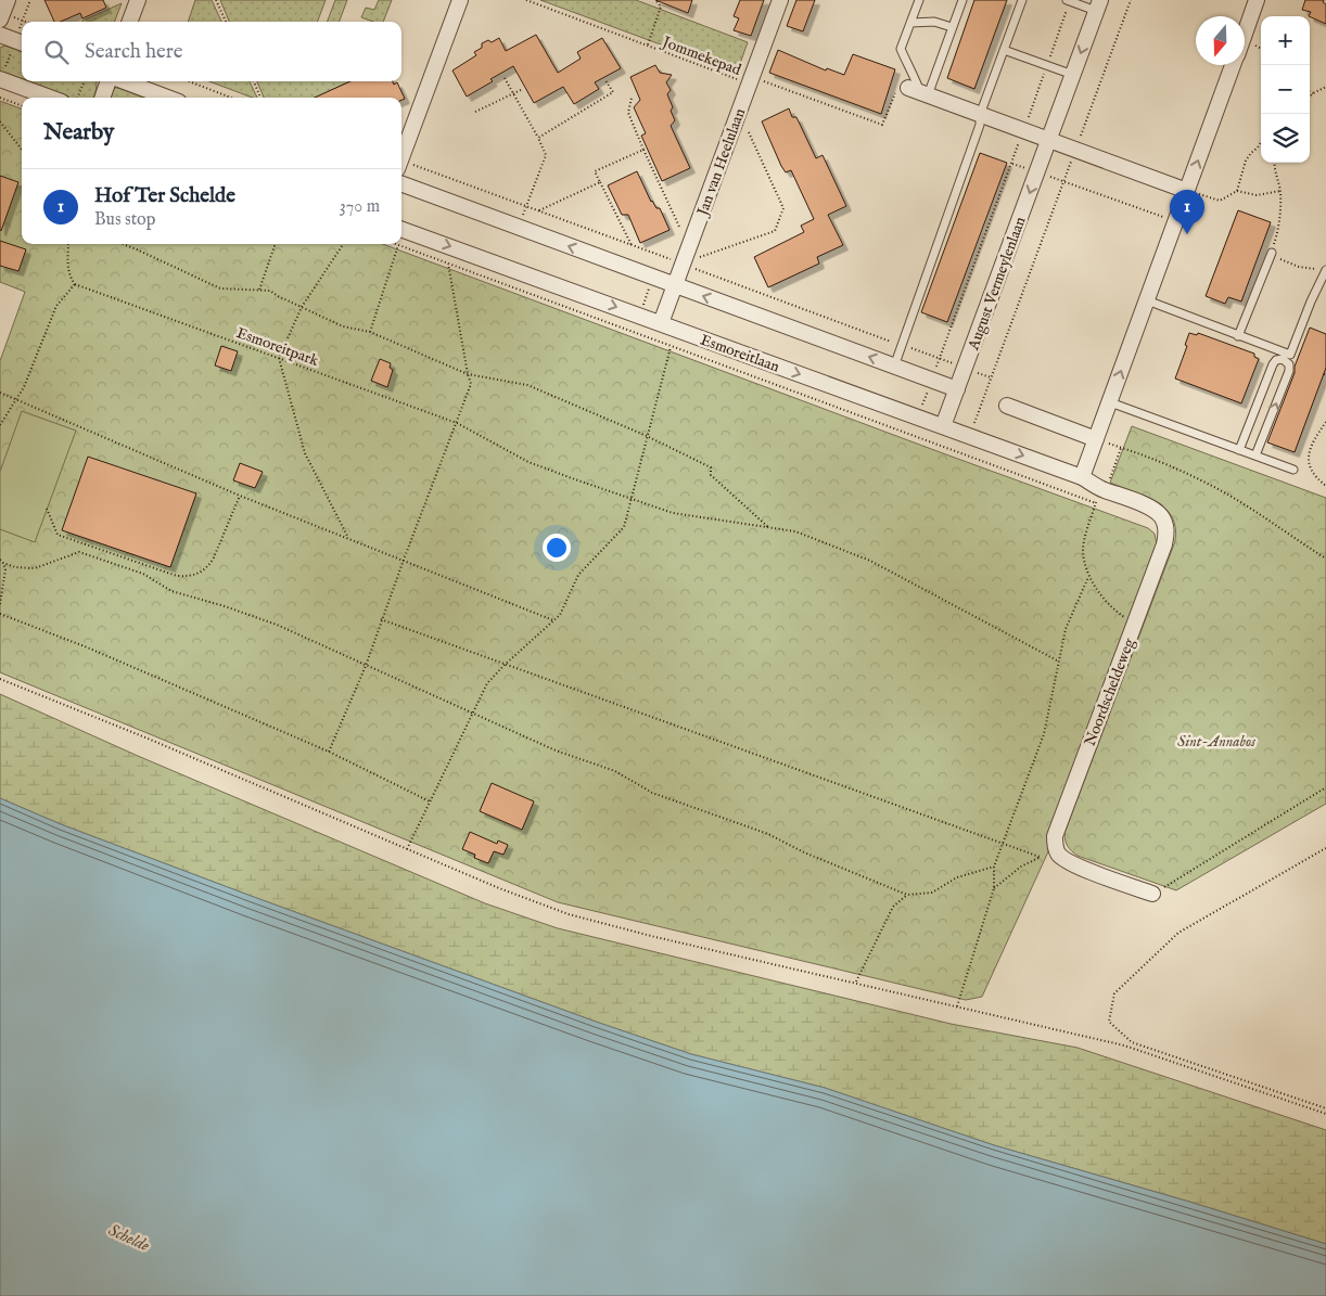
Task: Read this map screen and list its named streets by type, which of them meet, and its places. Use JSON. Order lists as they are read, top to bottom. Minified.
{"streets":{"street":["Jan van Heelulaan","August Vermeylenlaan","Esmoreitlaan","Noordscheldeweg"],"path":["Jommekepad","Esmoreitpark"]},"crossings":[["Jommekepad","Jan van Heelulaan"],["Jan van Heelulaan","Esmoreitlaan"],["August Vermeylenlaan","Esmoreitlaan"],["Esmoreitlaan","Noordscheldeweg"]],"one_way":["August Vermeylenlaan"],"water":["Schelde"],"parks":["Sint-Annabos"],"north":"bottom","page":{"map_buttons":["+","−"],"search":"Search here","heading":"Nearby","list":[{"mark":"1","name":"Hof Ter Schelde","note":"Bus stop","value":"370 m"}],"pins":"1"}}
